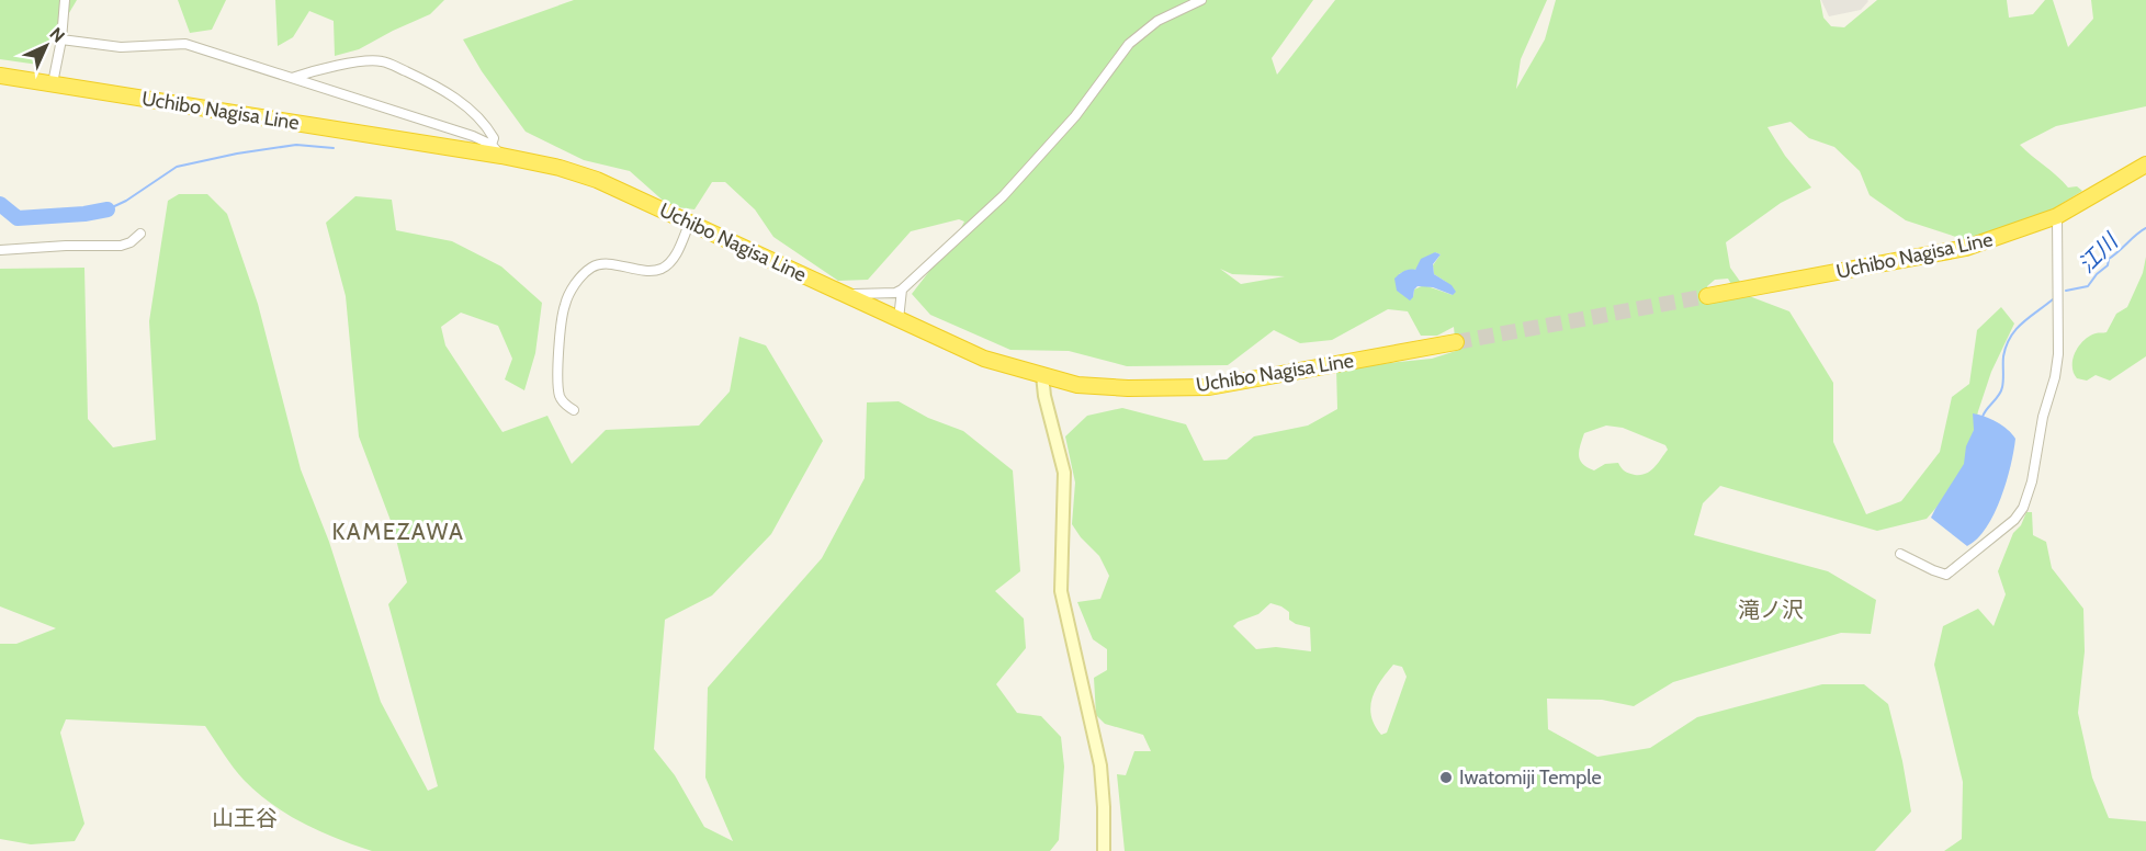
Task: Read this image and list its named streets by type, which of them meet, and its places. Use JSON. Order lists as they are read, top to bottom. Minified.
{"streets":{"highway":["Uchibo Nagisa Line"]},"districts":["KAMEZAWA","滝ノ沢","山王谷"],"water":["江川"],"places":["Iwatomiji Temple"],"north":"top right"}
